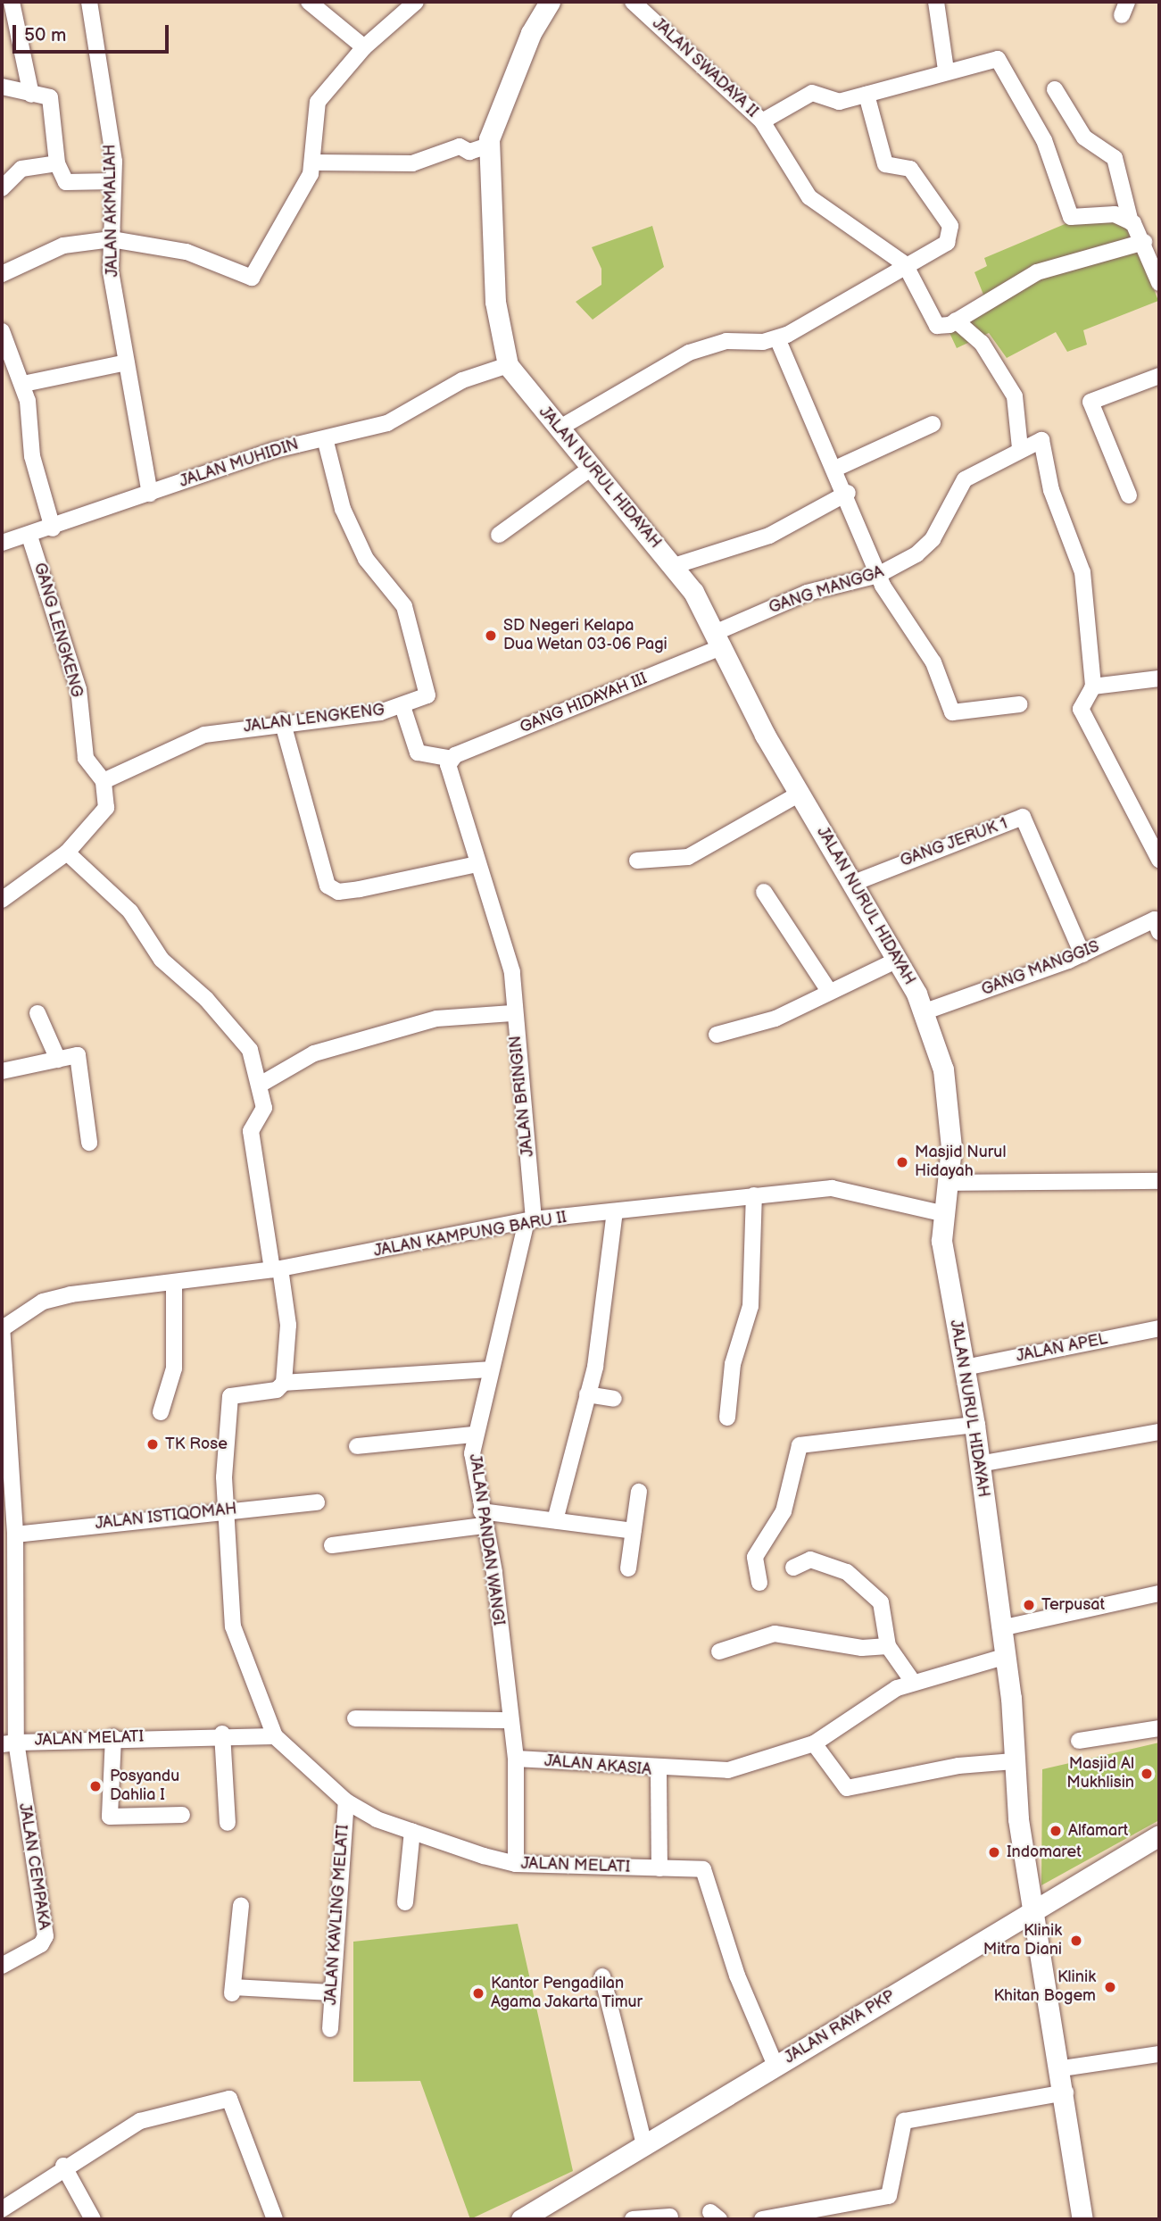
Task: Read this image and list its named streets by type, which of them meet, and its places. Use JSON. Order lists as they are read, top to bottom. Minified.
{"streets":{"street":["JALAN SWADAYA II","JALAN AKMALIAH","JALAN MUHIDIN","JALAN NURUL HIDAYAH","GANG MANGGA","GANG LENGKENG","GANG HIDAYAH III","JALAN LENGKENG","GANG JERUK 1","GANG MANGGIS","JALAN BRINGIN","JALAN KAMPUNG BARU II","JALAN APEL","JALAN ISTIQOMAH","JALAN PANDAN WANGI","JALAN MELATI","JALAN AKASIA","JALAN CEMPAKA","JALAN KAVLING MELATI","JALAN RAYA PKP"]},"crossings":[["JALAN AKMALIAH","JALAN MUHIDIN"],["JALAN MUHIDIN","JALAN NURUL HIDAYAH"],["JALAN MUHIDIN","GANG LENGKENG"],["JALAN MUHIDIN","JALAN LENGKENG"],["JALAN NURUL HIDAYAH","GANG MANGGA"],["JALAN NURUL HIDAYAH","GANG HIDAYAH III"],["JALAN NURUL HIDAYAH","GANG JERUK 1"],["JALAN NURUL HIDAYAH","GANG MANGGIS"],["JALAN NURUL HIDAYAH","JALAN KAMPUNG BARU II"],["JALAN NURUL HIDAYAH","JALAN APEL"],["JALAN NURUL HIDAYAH","JALAN RAYA PKP"],["GANG MANGGA","GANG HIDAYAH III"],["GANG LENGKENG","JALAN LENGKENG"],["GANG HIDAYAH III","JALAN BRINGIN"],["GANG JERUK 1","GANG MANGGIS"],["JALAN BRINGIN","JALAN KAMPUNG BARU II"],["JALAN BRINGIN","JALAN PANDAN WANGI"],["JALAN KAMPUNG BARU II","JALAN PANDAN WANGI"],["JALAN ISTIQOMAH","JALAN MELATI"],["JALAN PANDAN WANGI","JALAN MELATI"],["JALAN PANDAN WANGI","JALAN AKASIA"],["JALAN MELATI","JALAN AKASIA"],["JALAN MELATI","JALAN CEMPAKA"],["JALAN MELATI","JALAN KAVLING MELATI"],["JALAN MELATI","JALAN RAYA PKP"]],"places":["SD Negeri Kelapa Dua Wetan 03-06 Pagi","Masjid Nurul Hidayah","TK Rose","Terpusat","Masjid Al Mukhlisin","Posyandu Dahlia I","Alfamart","Indomaret","Klinik Mitra Diani","Klinik Khitan Bogem","Kantor Pengadilan Agama Jakarta Timur"],"scale_bar":"50 m"}
